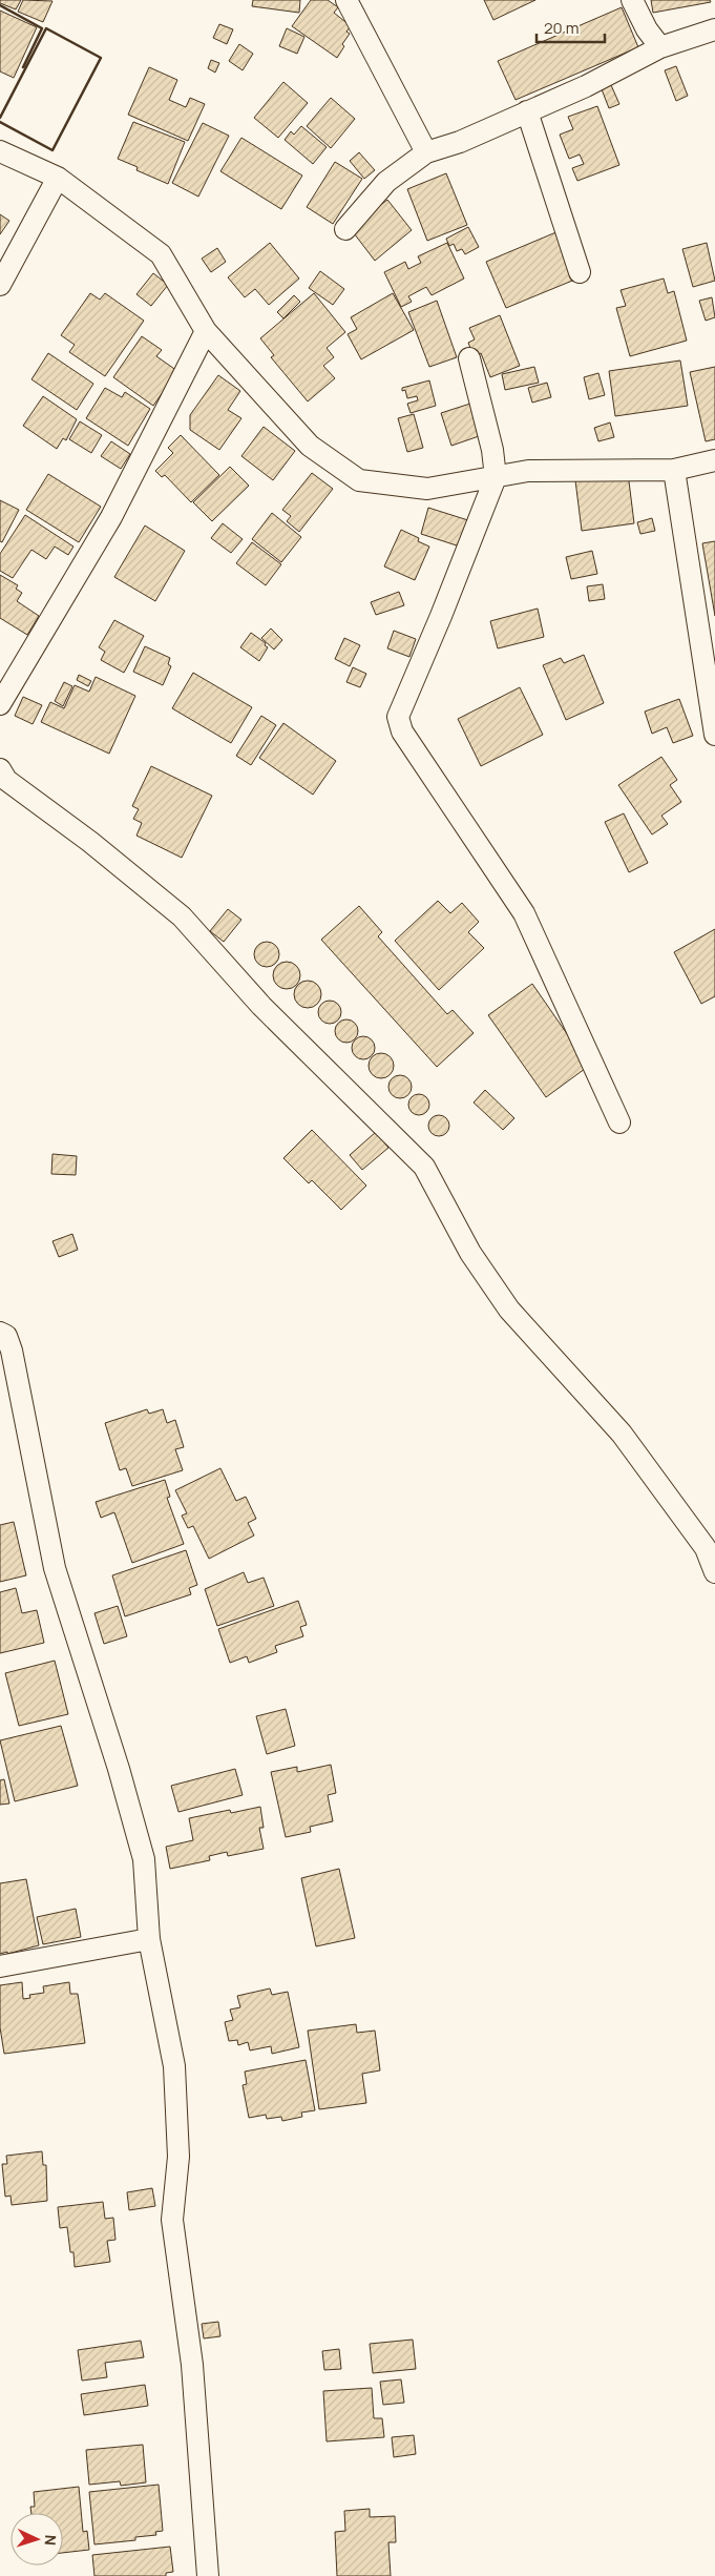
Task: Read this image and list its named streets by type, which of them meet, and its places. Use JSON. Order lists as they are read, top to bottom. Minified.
{"scale_bar":"20 m","north":"right"}
